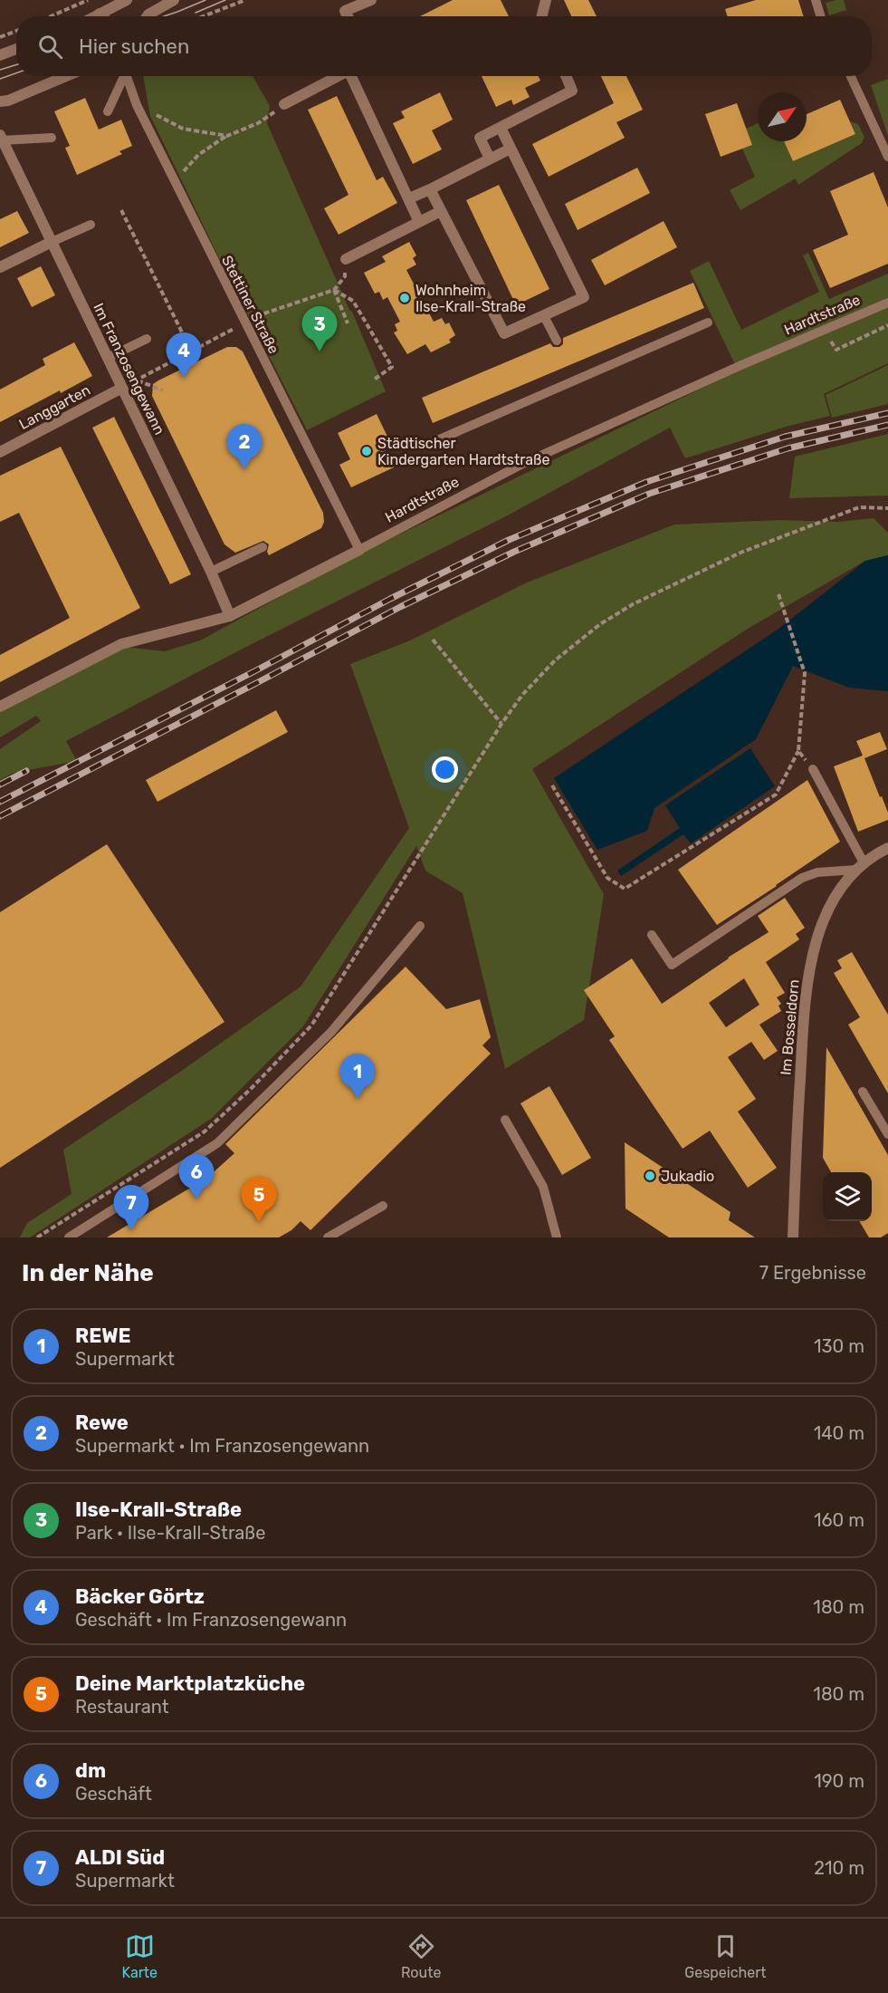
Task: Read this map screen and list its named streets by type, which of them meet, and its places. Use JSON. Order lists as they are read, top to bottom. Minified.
{"streets":{"street":["Hardtstraße","Im Franzosengewann","Langgarten","Im Bosseldorn"],"lane":["Stettiner Straße"]},"crossings":[["Stettiner Straße","Hardtstraße"],["Hardtstraße","Im Franzosengewann"],["Im Franzosengewann","Langgarten"]],"places":["Wohnheim Ilse-Krall-Straße","Städtischer Kindergarten Hardtstraße","Jukadio"],"north":"top right","page":{"search":"Hier suchen","pins":["3","4","2","1","6","5","7"],"heading":["In der Nähe","7 Ergebnisse"],"list":[{"mark":"1","name":"REWE","note":"Supermarkt","value":"130 m"},{"mark":"2","name":"Rewe","note":"Supermarkt · Im Franzosengewann","value":"140 m"},{"mark":"3","name":"Ilse-Krall-Straße","note":"Park · Ilse-Krall-Straße","value":"160 m"},{"mark":"4","name":"Bäcker Görtz","note":"Geschäft · Im Franzosengewann","value":"180 m"},{"mark":"5","name":"Deine Marktplatzküche","note":"Restaurant","value":"180 m"},{"mark":"6","name":"dm","note":"Geschäft","value":"190 m"},{"mark":"7","name":"ALDI Süd","note":"Supermarkt","value":"210 m"}],"nav":["Karte","Route","Gespeichert"]}}
